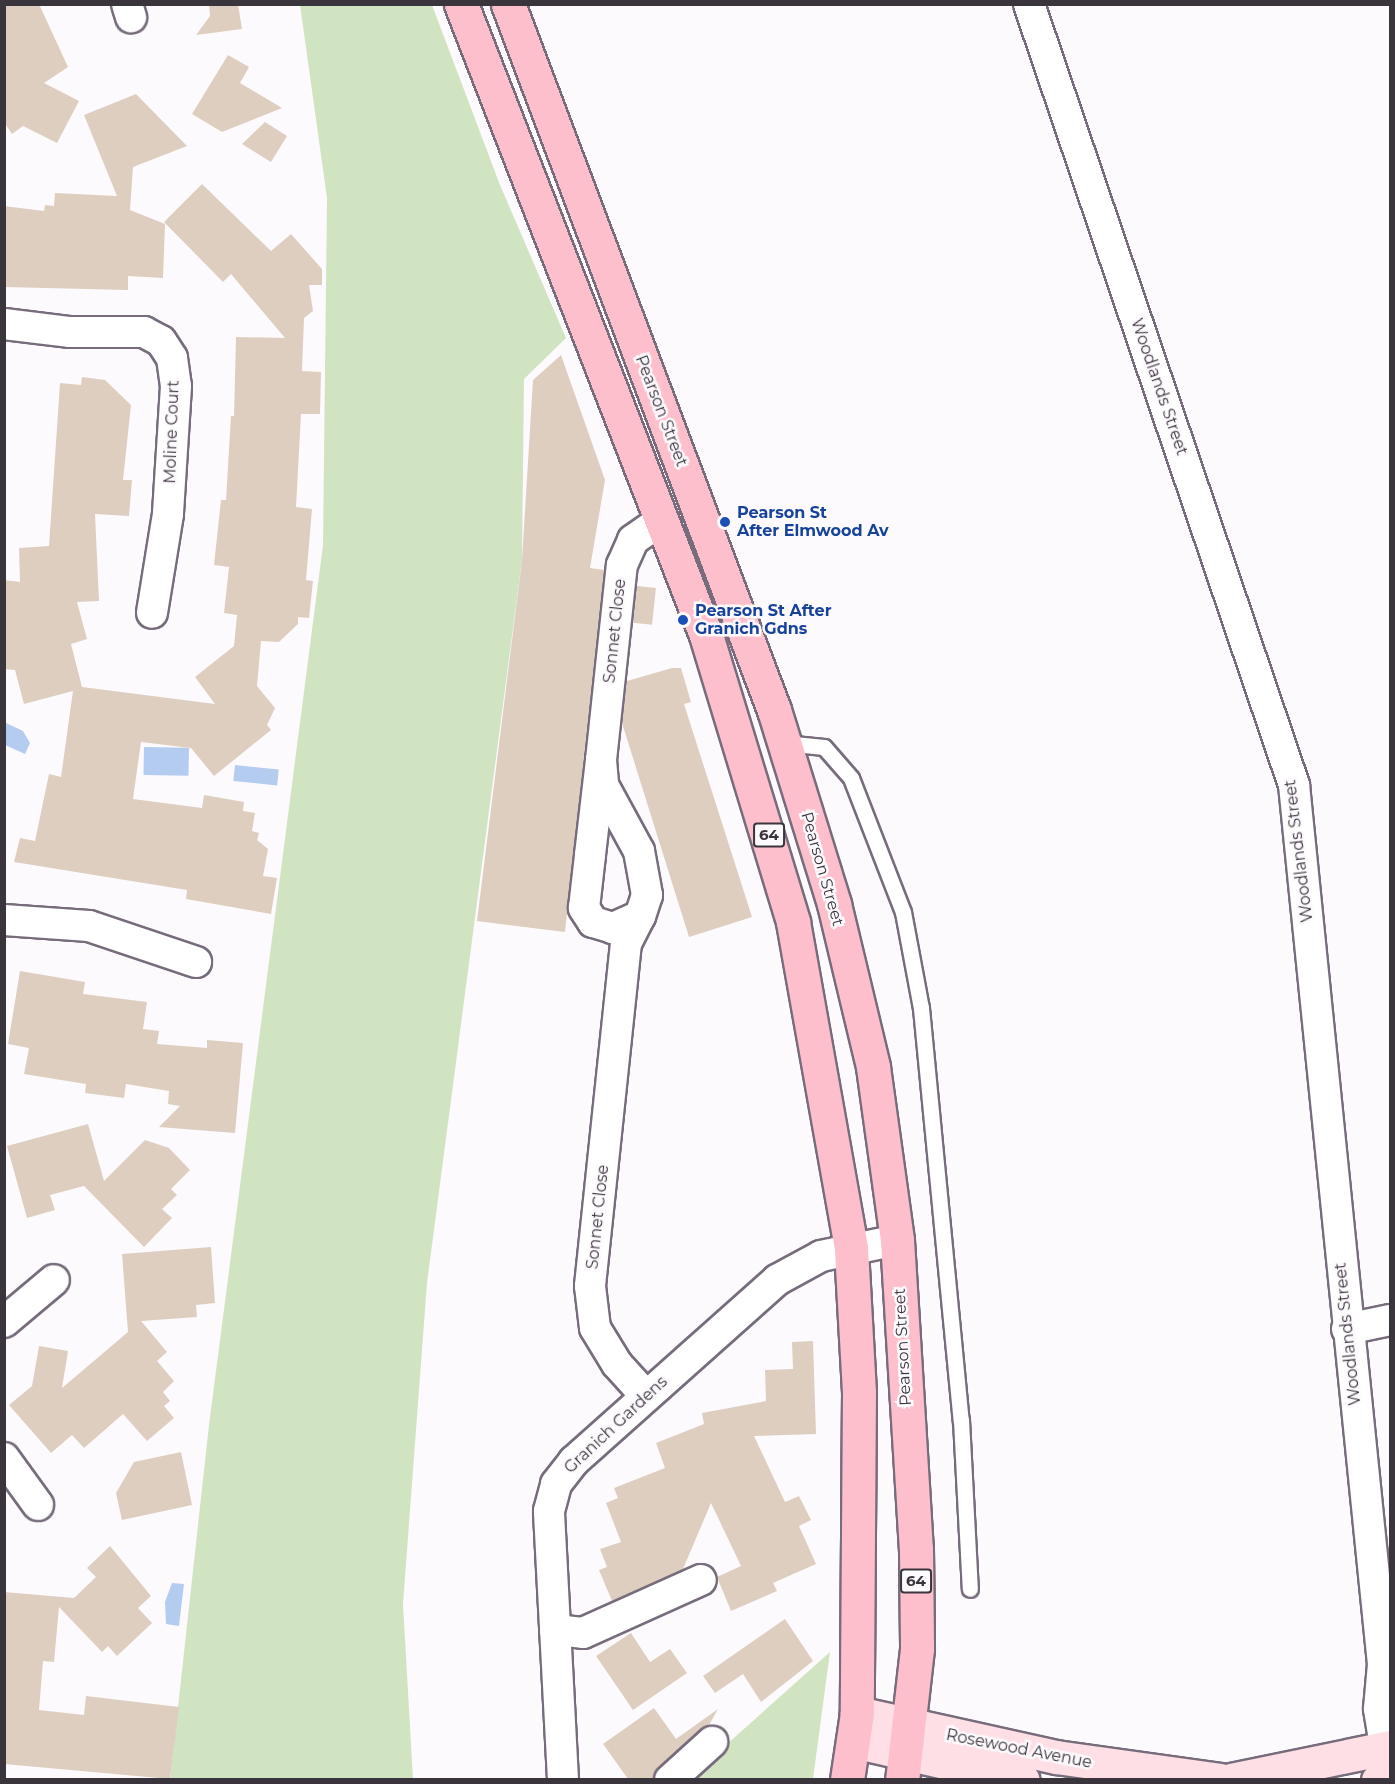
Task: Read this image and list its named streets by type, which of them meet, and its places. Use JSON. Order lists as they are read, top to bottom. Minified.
{"streets":{"main road":["Pearson Street","64","Rosewood Avenue"],"street":["Woodlands Street","Moline Court","Sonnet Close","Granich Gardens"]},"crossings":[["Pearson Street","Granich Gardens"],["Pearson Street","Rosewood Avenue"],["Sonnet Close","64"],["Sonnet Close","Granich Gardens"],["64","Granich Gardens"],["64","Rosewood Avenue"]],"places":["Pearson St After Elmwood Av","Pearson St After Granich Gdns"]}
